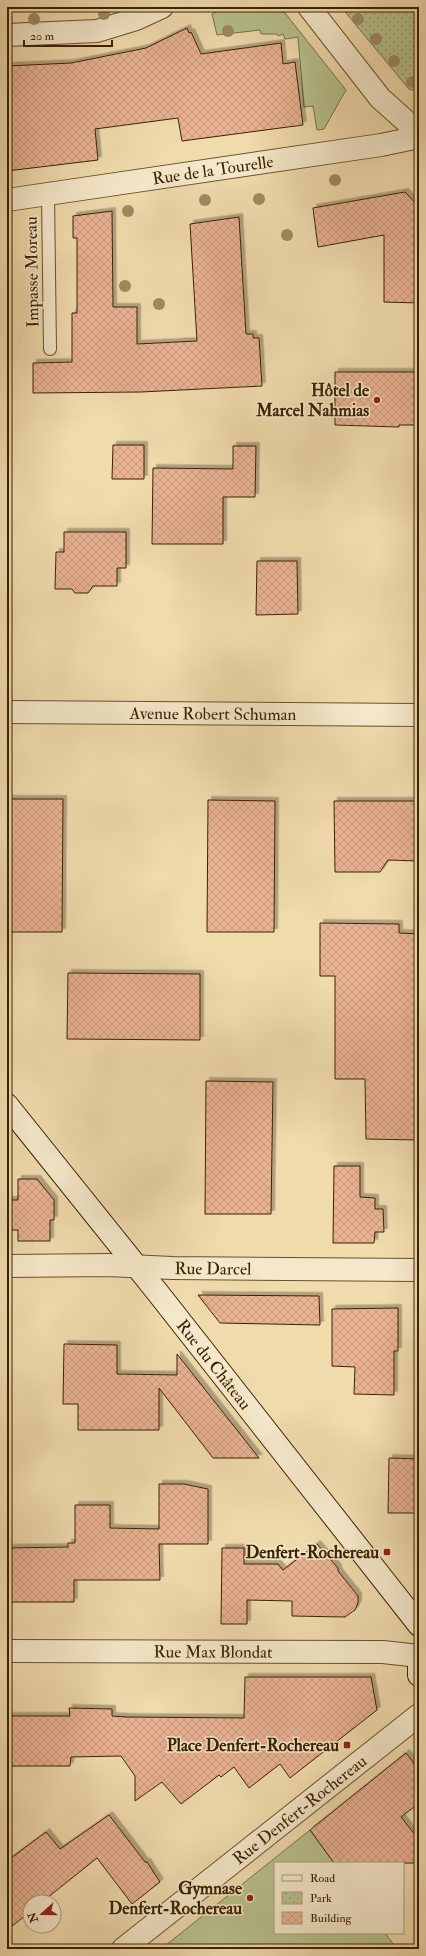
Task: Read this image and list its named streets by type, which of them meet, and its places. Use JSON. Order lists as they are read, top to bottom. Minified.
{"streets":{"street":["Rue de la Tourelle","Avenue Robert Schuman","Rue Darcel","Rue du Château","Rue Max Blondat","Rue Denfert-Rochereau"],"lane":["Impasse Moreau"]},"crossings":[["Rue de la Tourelle","Impasse Moreau"],["Rue Darcel","Rue du Château"]],"places":{"other":["Hôtel de Marcel Nahmias","Gymnase Denfert-Rochereau"],"transit":["Denfert-Rochereau","Place Denfert-Rochereau"]},"legend":["Road","Park","Building"],"scale_bar":"20 m","north":"left"}
